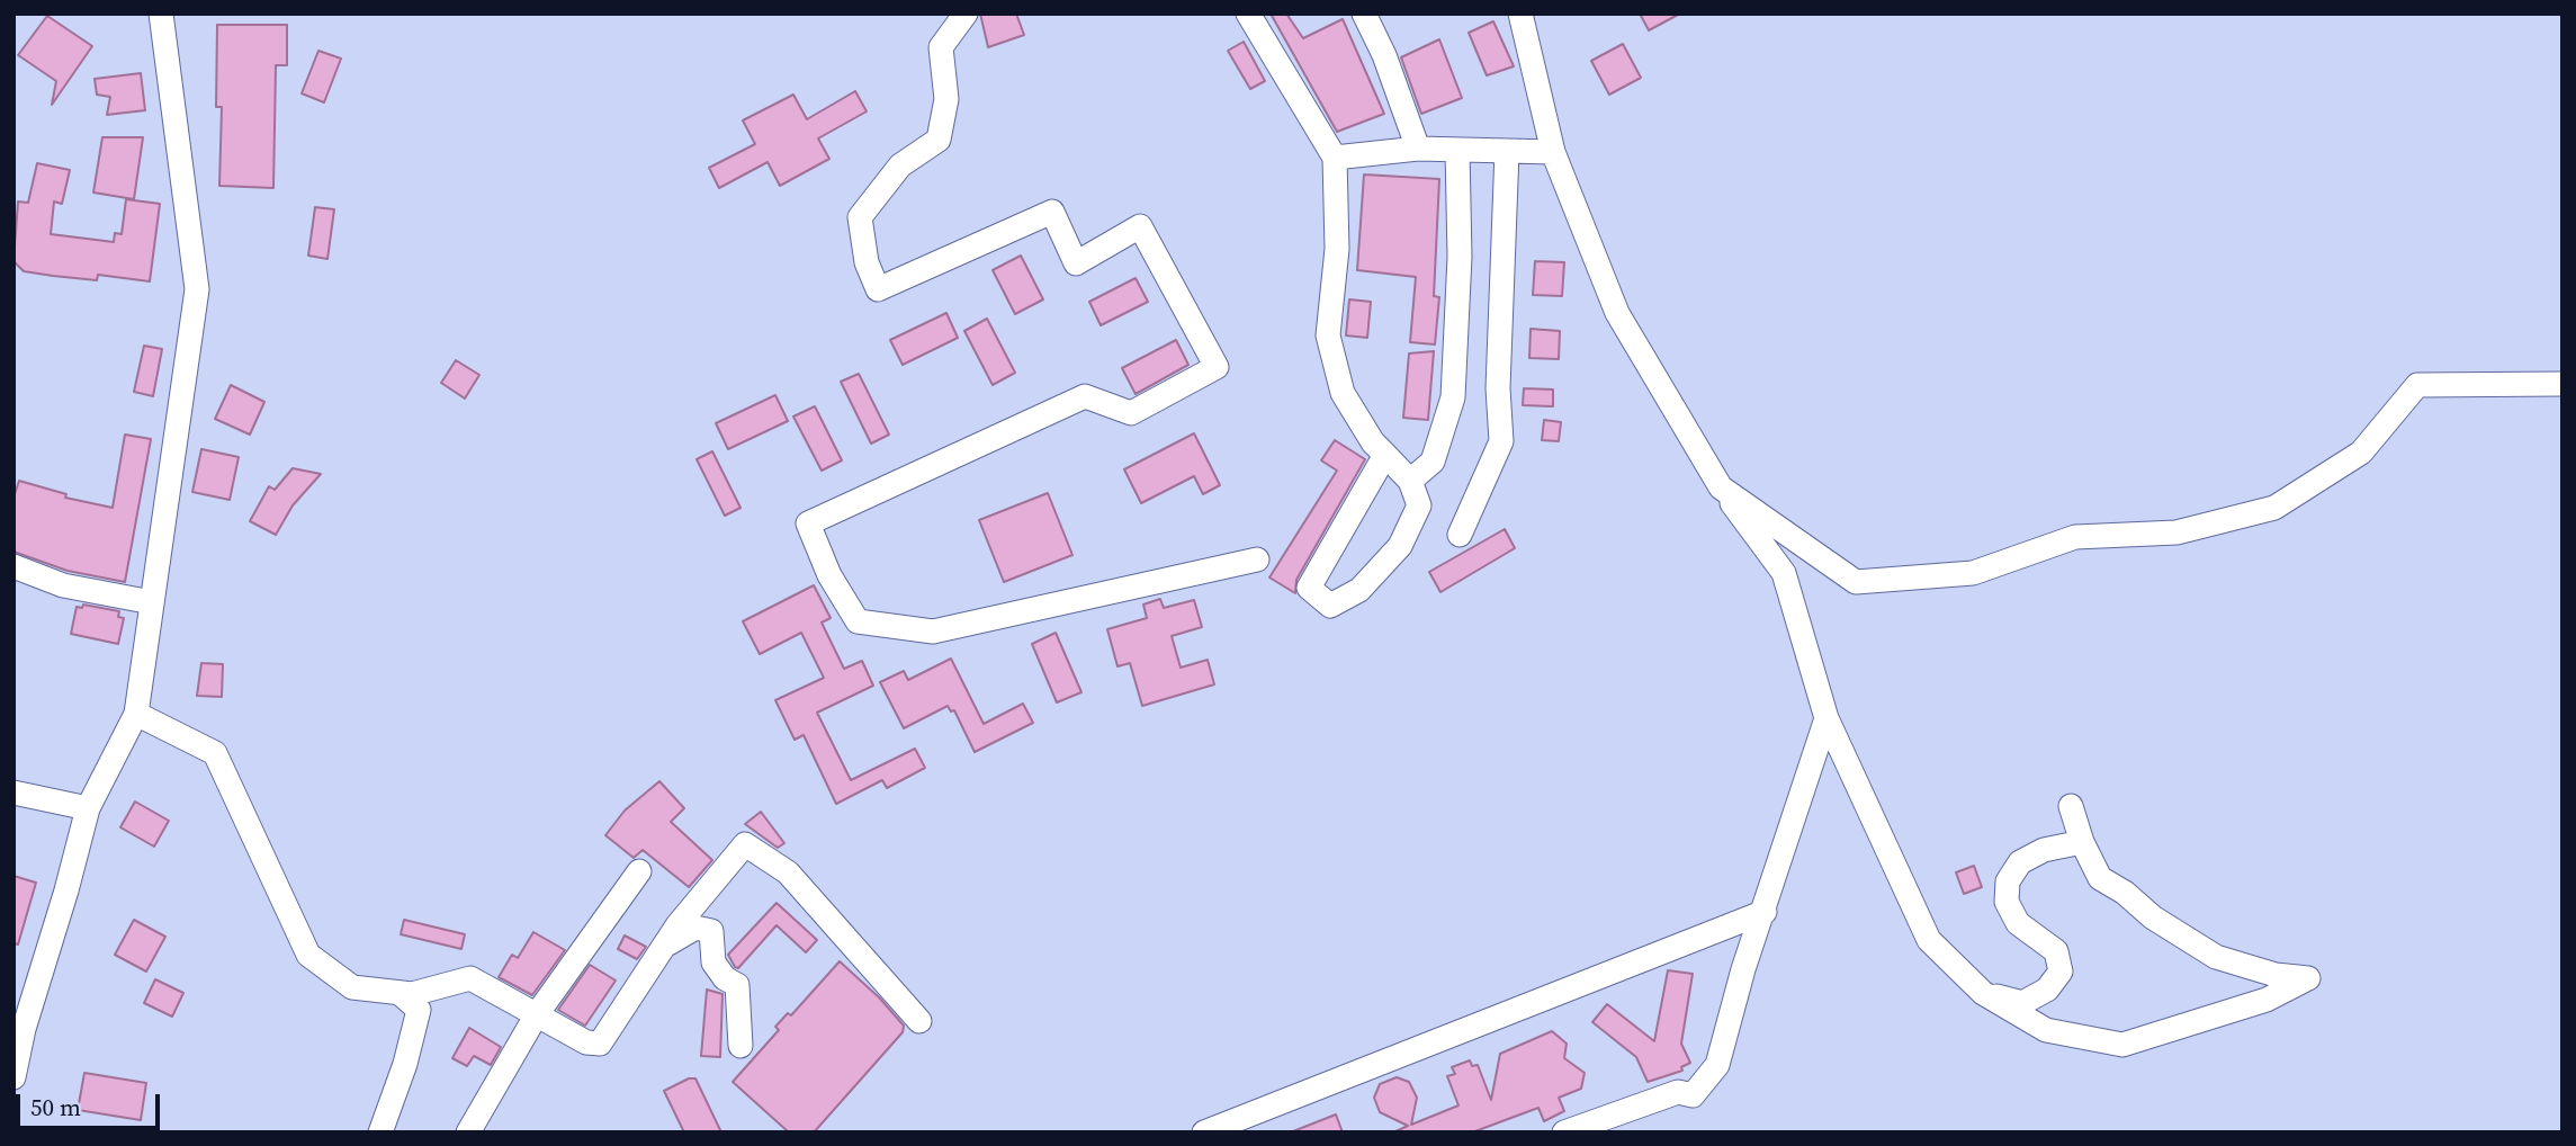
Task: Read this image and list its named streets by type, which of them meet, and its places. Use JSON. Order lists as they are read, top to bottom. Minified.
{"scale_bar":"50 m"}
